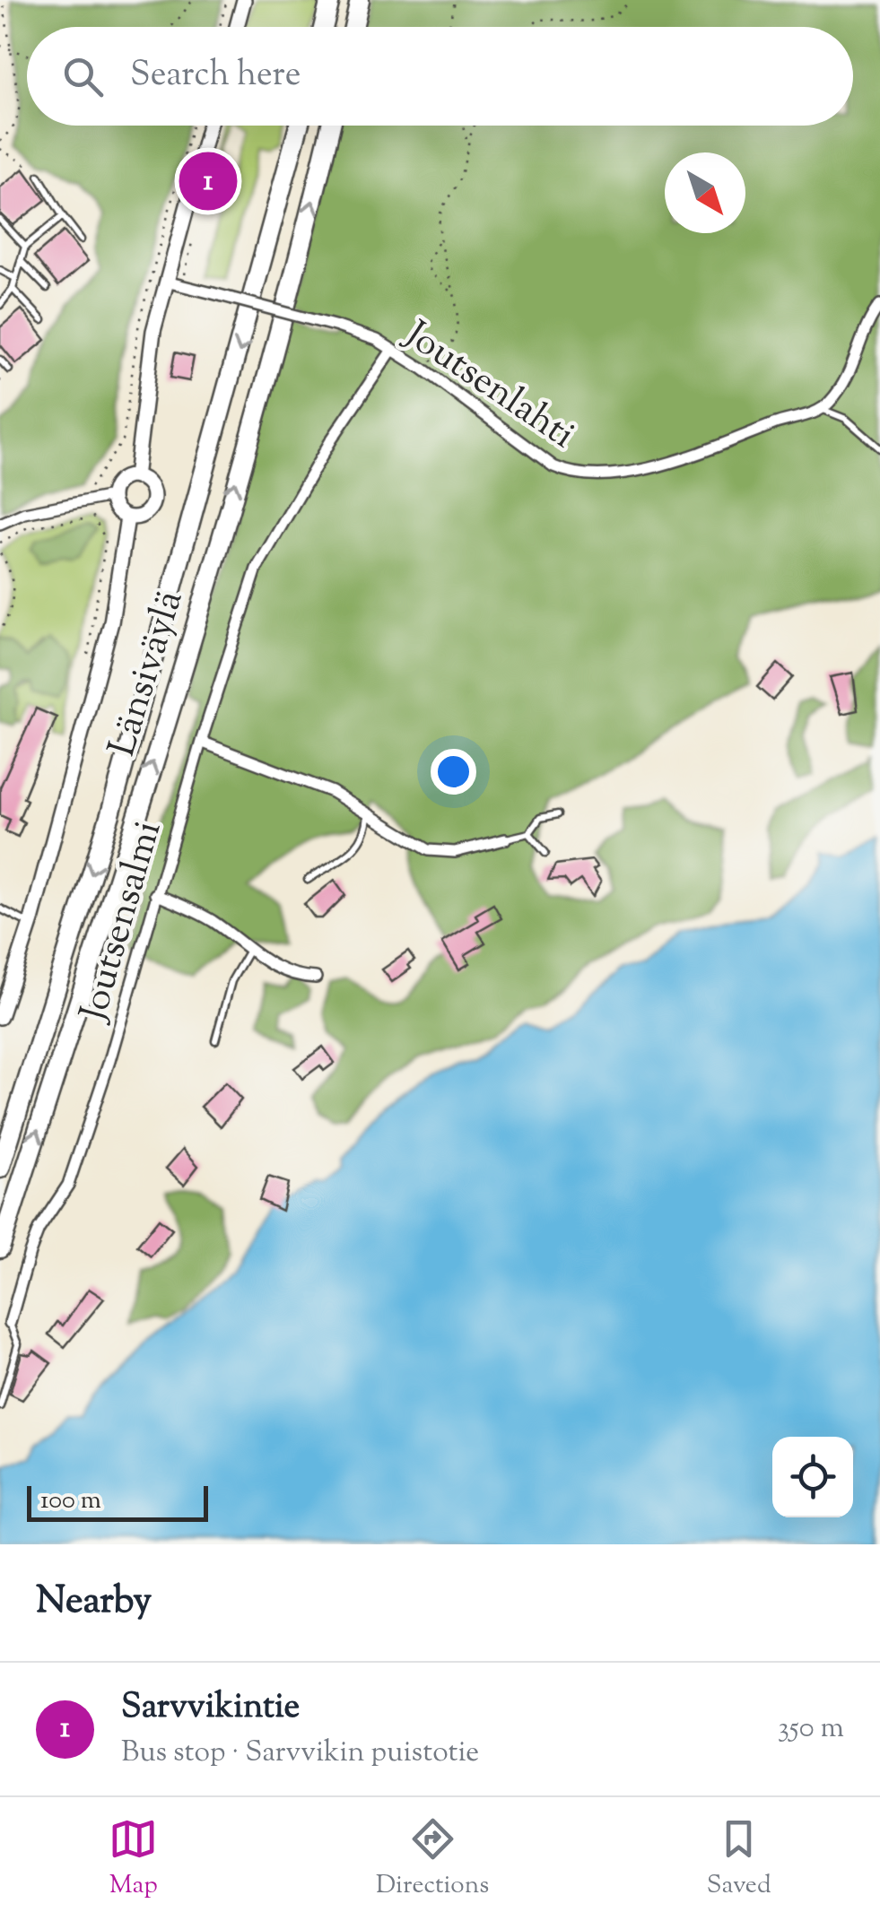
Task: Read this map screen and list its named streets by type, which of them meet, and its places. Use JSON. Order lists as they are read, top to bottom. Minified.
{"streets":{"highway":["Länsiväylä"],"street":["Joutsenlahti","Joutsensalmi"]},"crossings":[["Joutsenlahti","Joutsensalmi"]],"scale_bar":"100 m","north":"bottom right","page":{"search":"Search here","pins":"1","scale":"100 m","heading":"Nearby","list":[{"mark":"1","name":"Sarvvikintie","note":"Bus stop · Sarvvikin puistotie","value":"350 m"}],"nav":["Map","Directions","Saved"]}}
